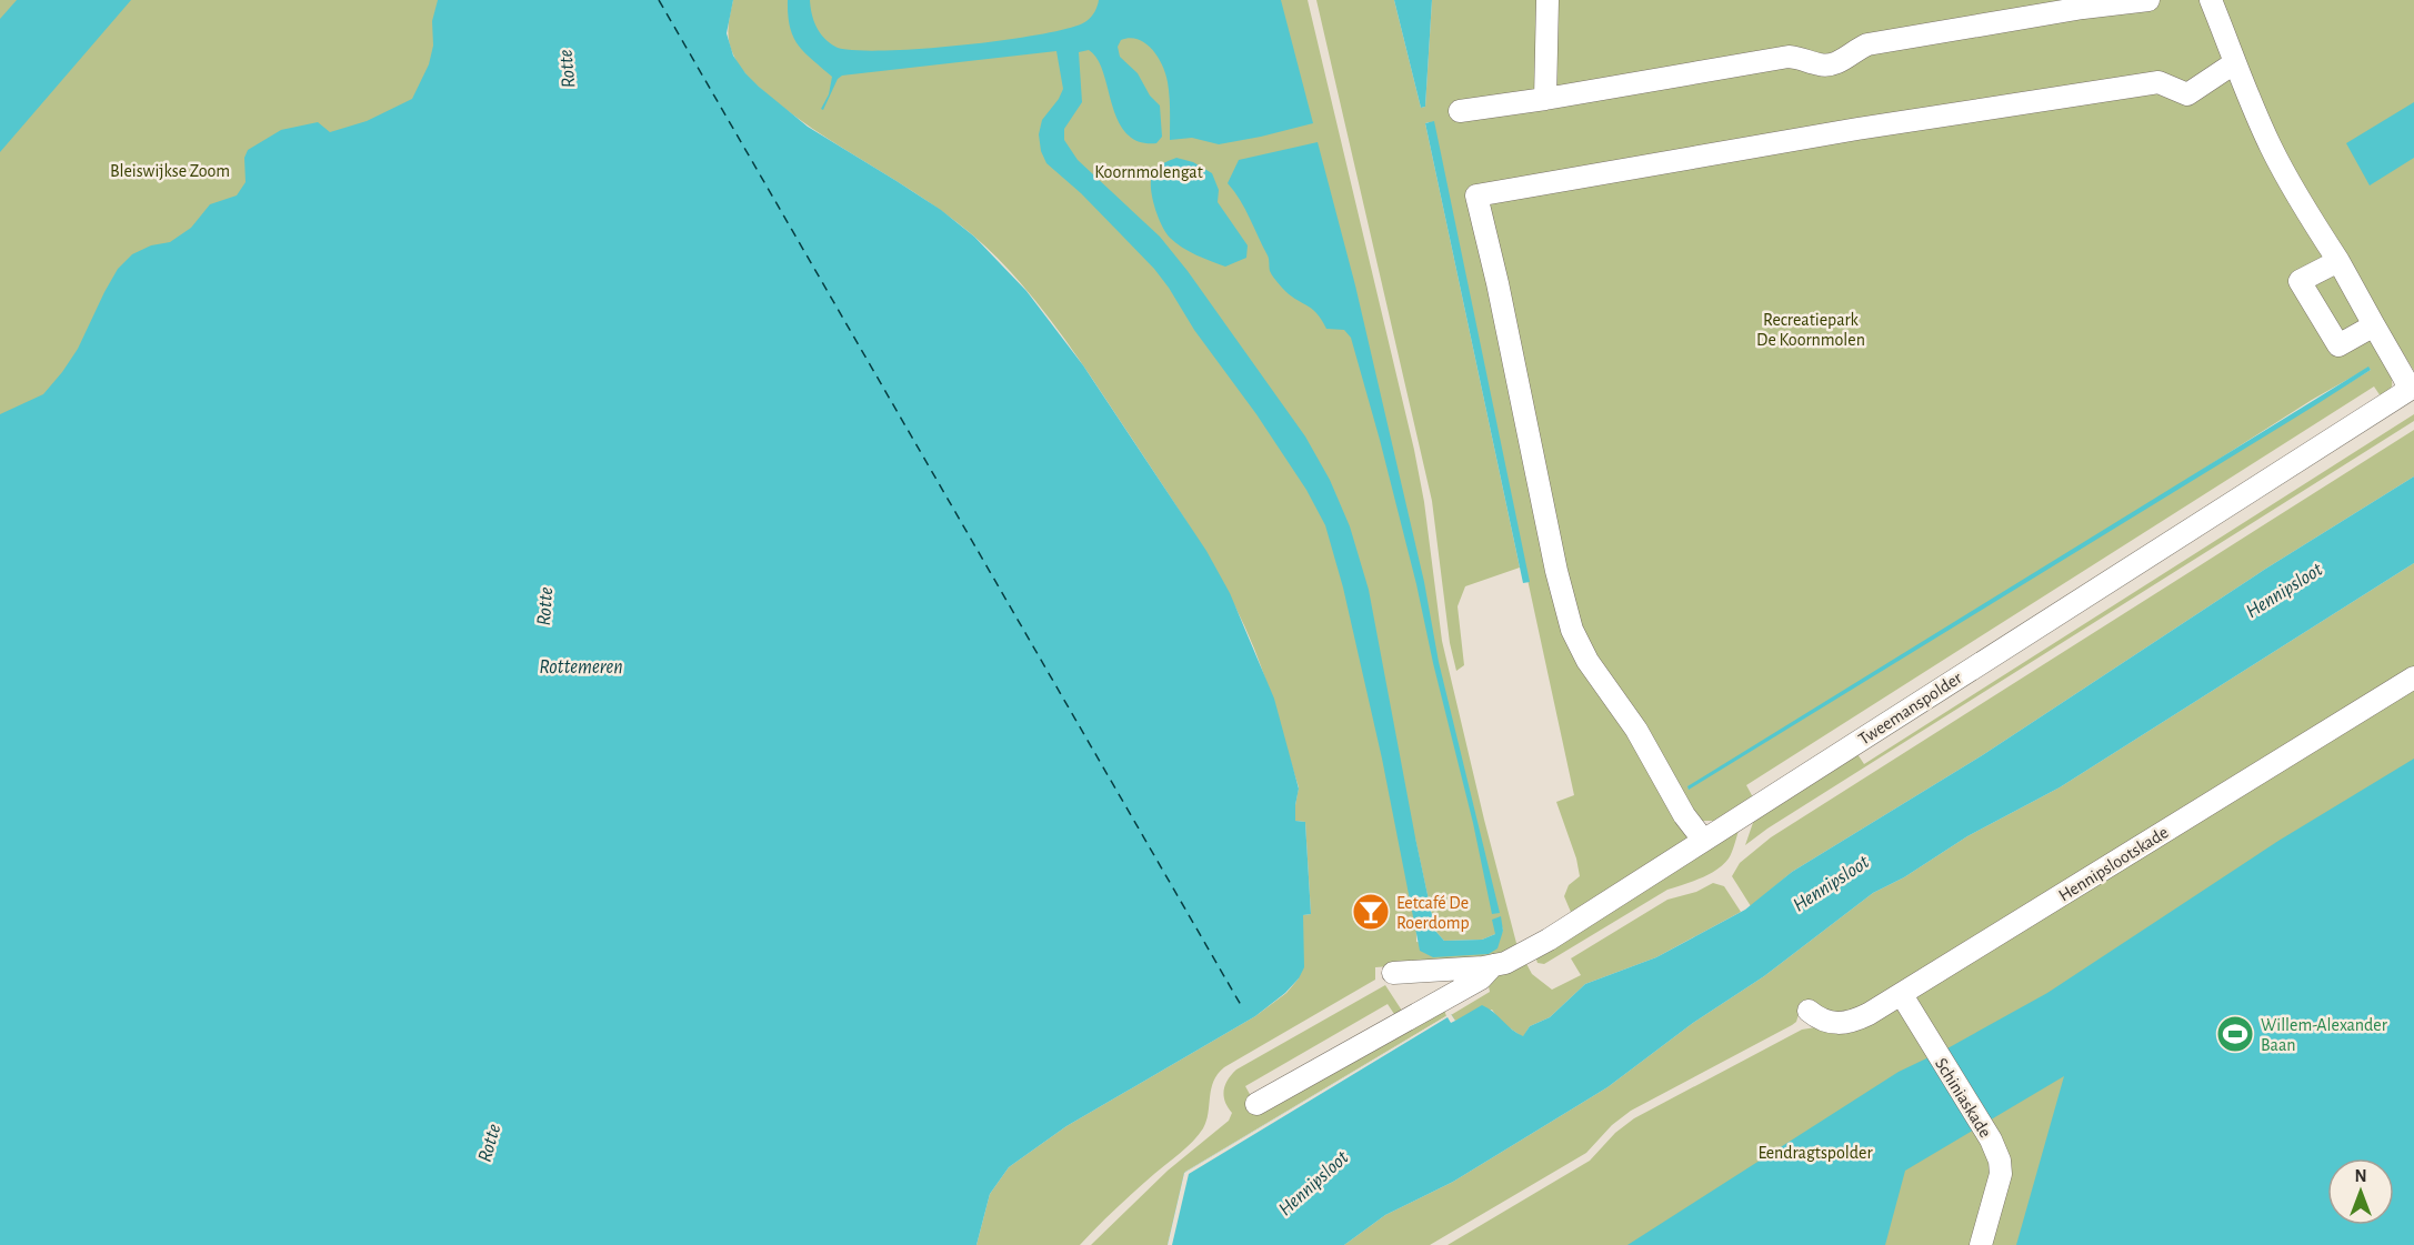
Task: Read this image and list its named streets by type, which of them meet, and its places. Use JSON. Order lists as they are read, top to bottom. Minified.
{"streets":{"street":["Tweemanspolder","Hennipslootskade","Schiniaskade"]},"crossings":[["Hennipslootskade","Schiniaskade"]],"water":["Rotte","Hennipsloot","Rottemeren"],"parks":["Bleiswijkse Zoom","Koornmolengat","Recreatiepark De Koornmolen","Eendragtspolder"],"places":{"bar":["Eetcafé De Roerdomp"],"sports":["Willem-Alexander Baan"]},"north":"top"}
